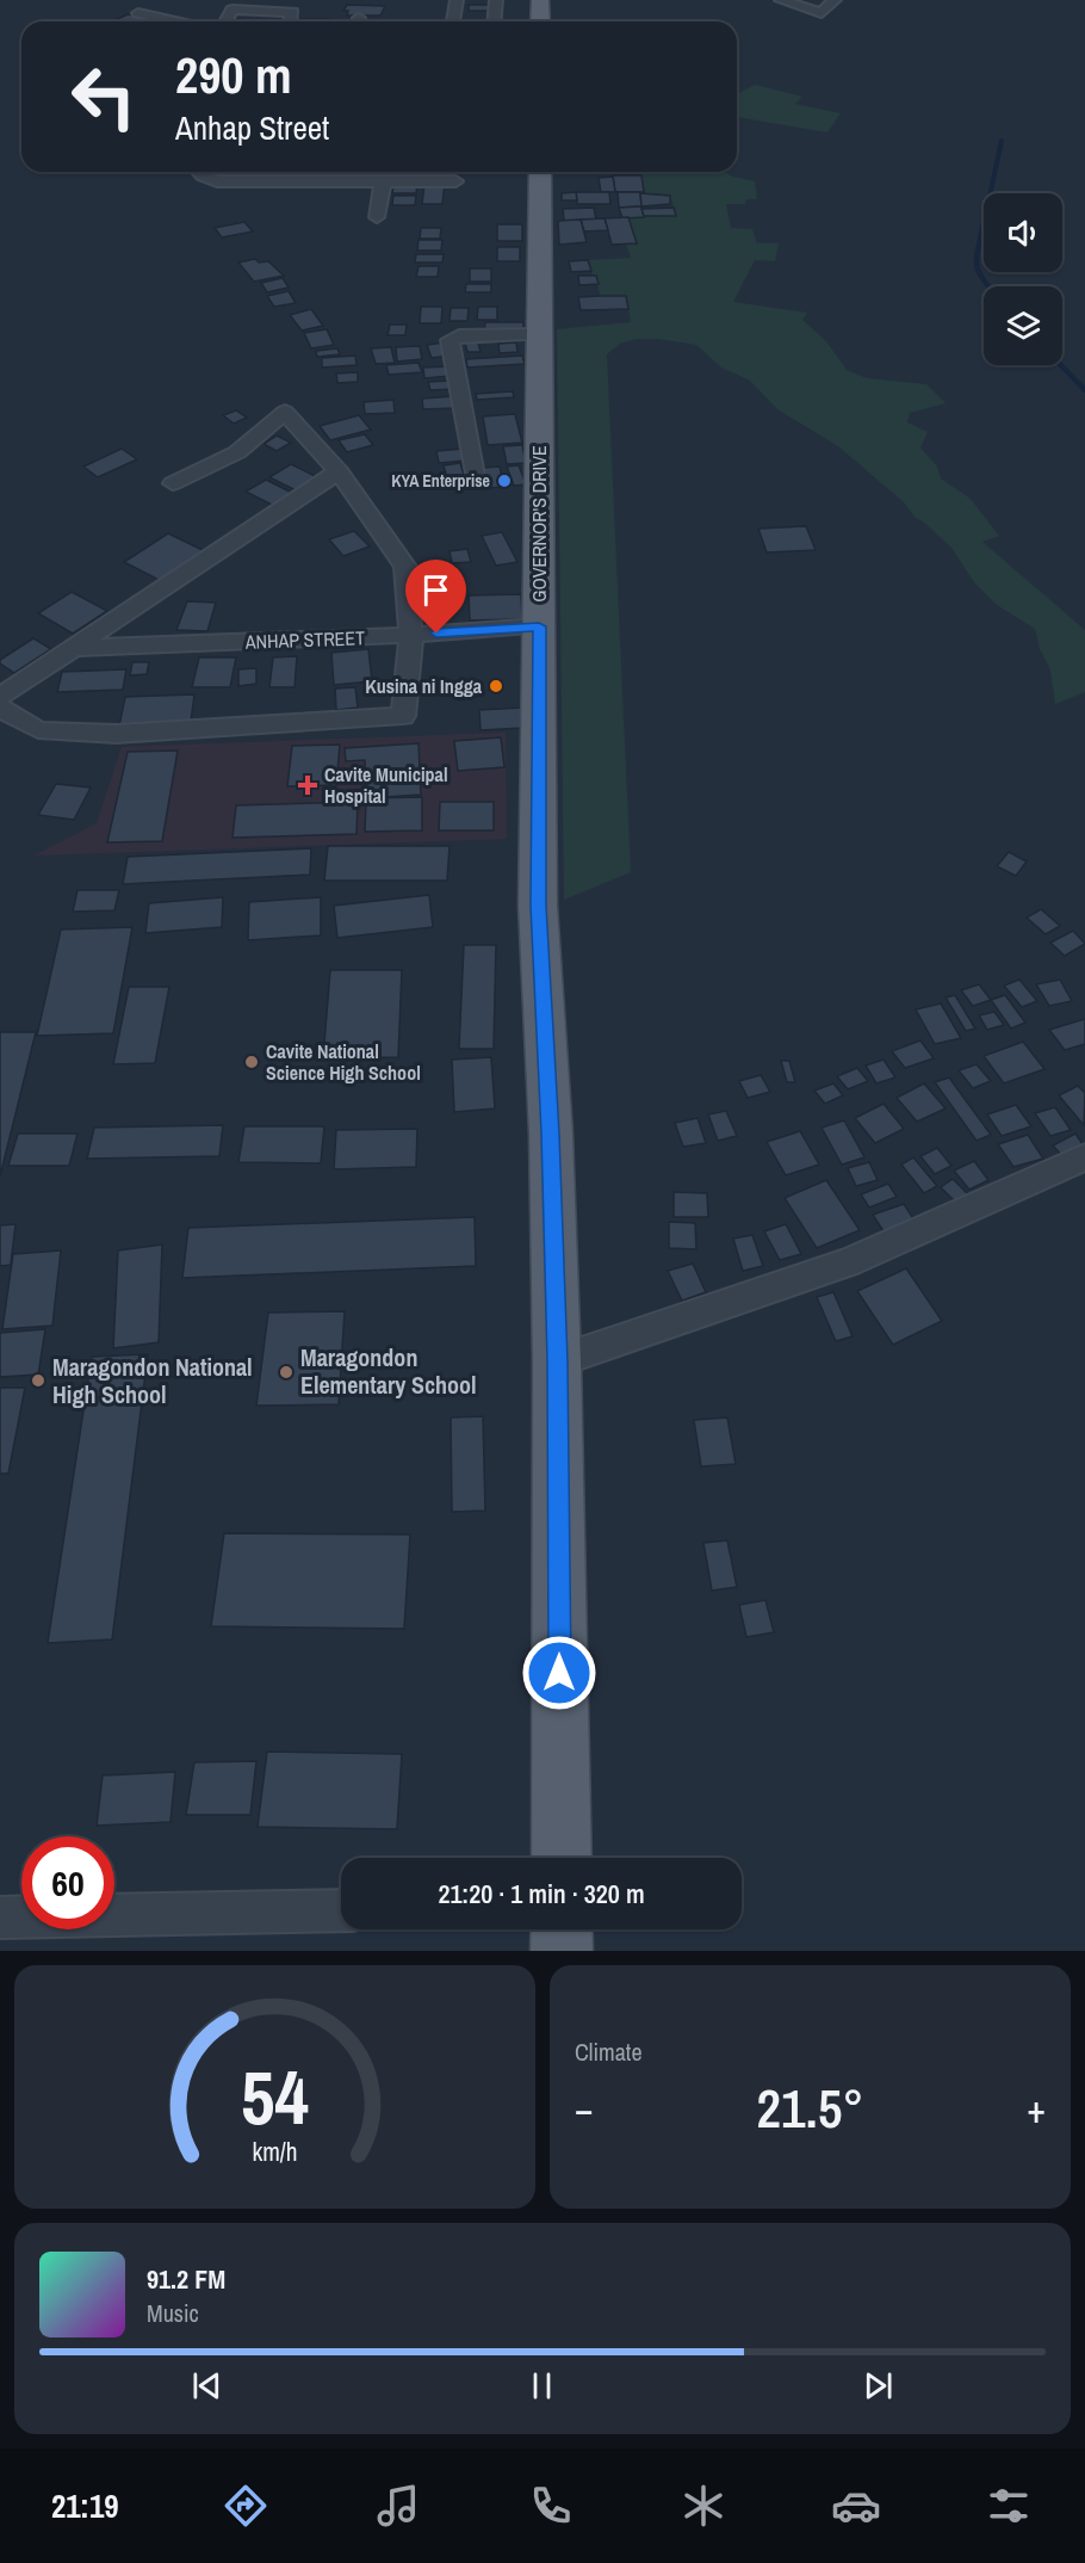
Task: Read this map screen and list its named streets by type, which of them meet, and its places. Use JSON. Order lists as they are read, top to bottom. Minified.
{"streets":{"main road":["GOVERNOR'S DRIVE"],"street":["ANHAP STREET"]},"crossings":[["GOVERNOR'S DRIVE","ANHAP STREET"]],"places":{"other":["KYA Enterprise","Kusina ni Ingga","Cavite National Science High School","Maragondon Elementary School","Maragondon National High School"],"health":["Cavite Municipal Hospital"]},"page":{"turn":["290 m","Anhap Street"],"limit":"60","trip":"21:20 · 1 min · 320 m","tile":"Climate","heat":["−","21.5°","+"],"song":["91.2 FM","Music"],"tabs":"21:19","gauge":["54","km/h"]}}
